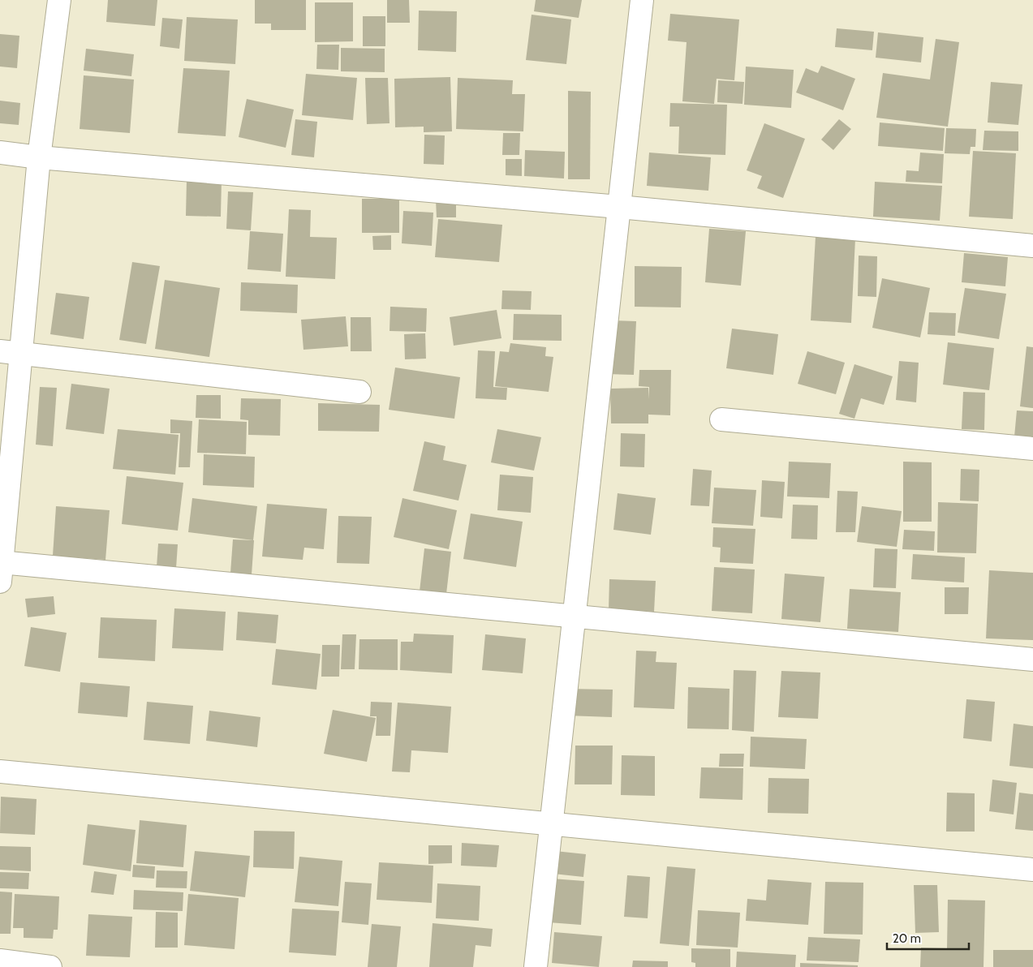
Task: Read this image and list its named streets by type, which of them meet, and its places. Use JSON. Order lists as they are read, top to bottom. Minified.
{"scale_bar":"20 m"}
